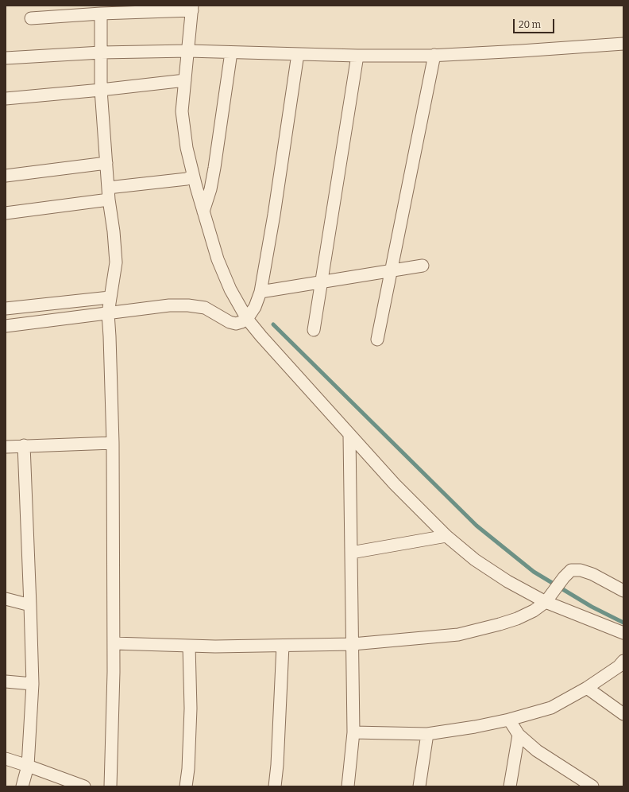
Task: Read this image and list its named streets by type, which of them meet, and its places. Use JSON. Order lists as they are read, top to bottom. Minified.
{"scale_bar":"20 m"}
